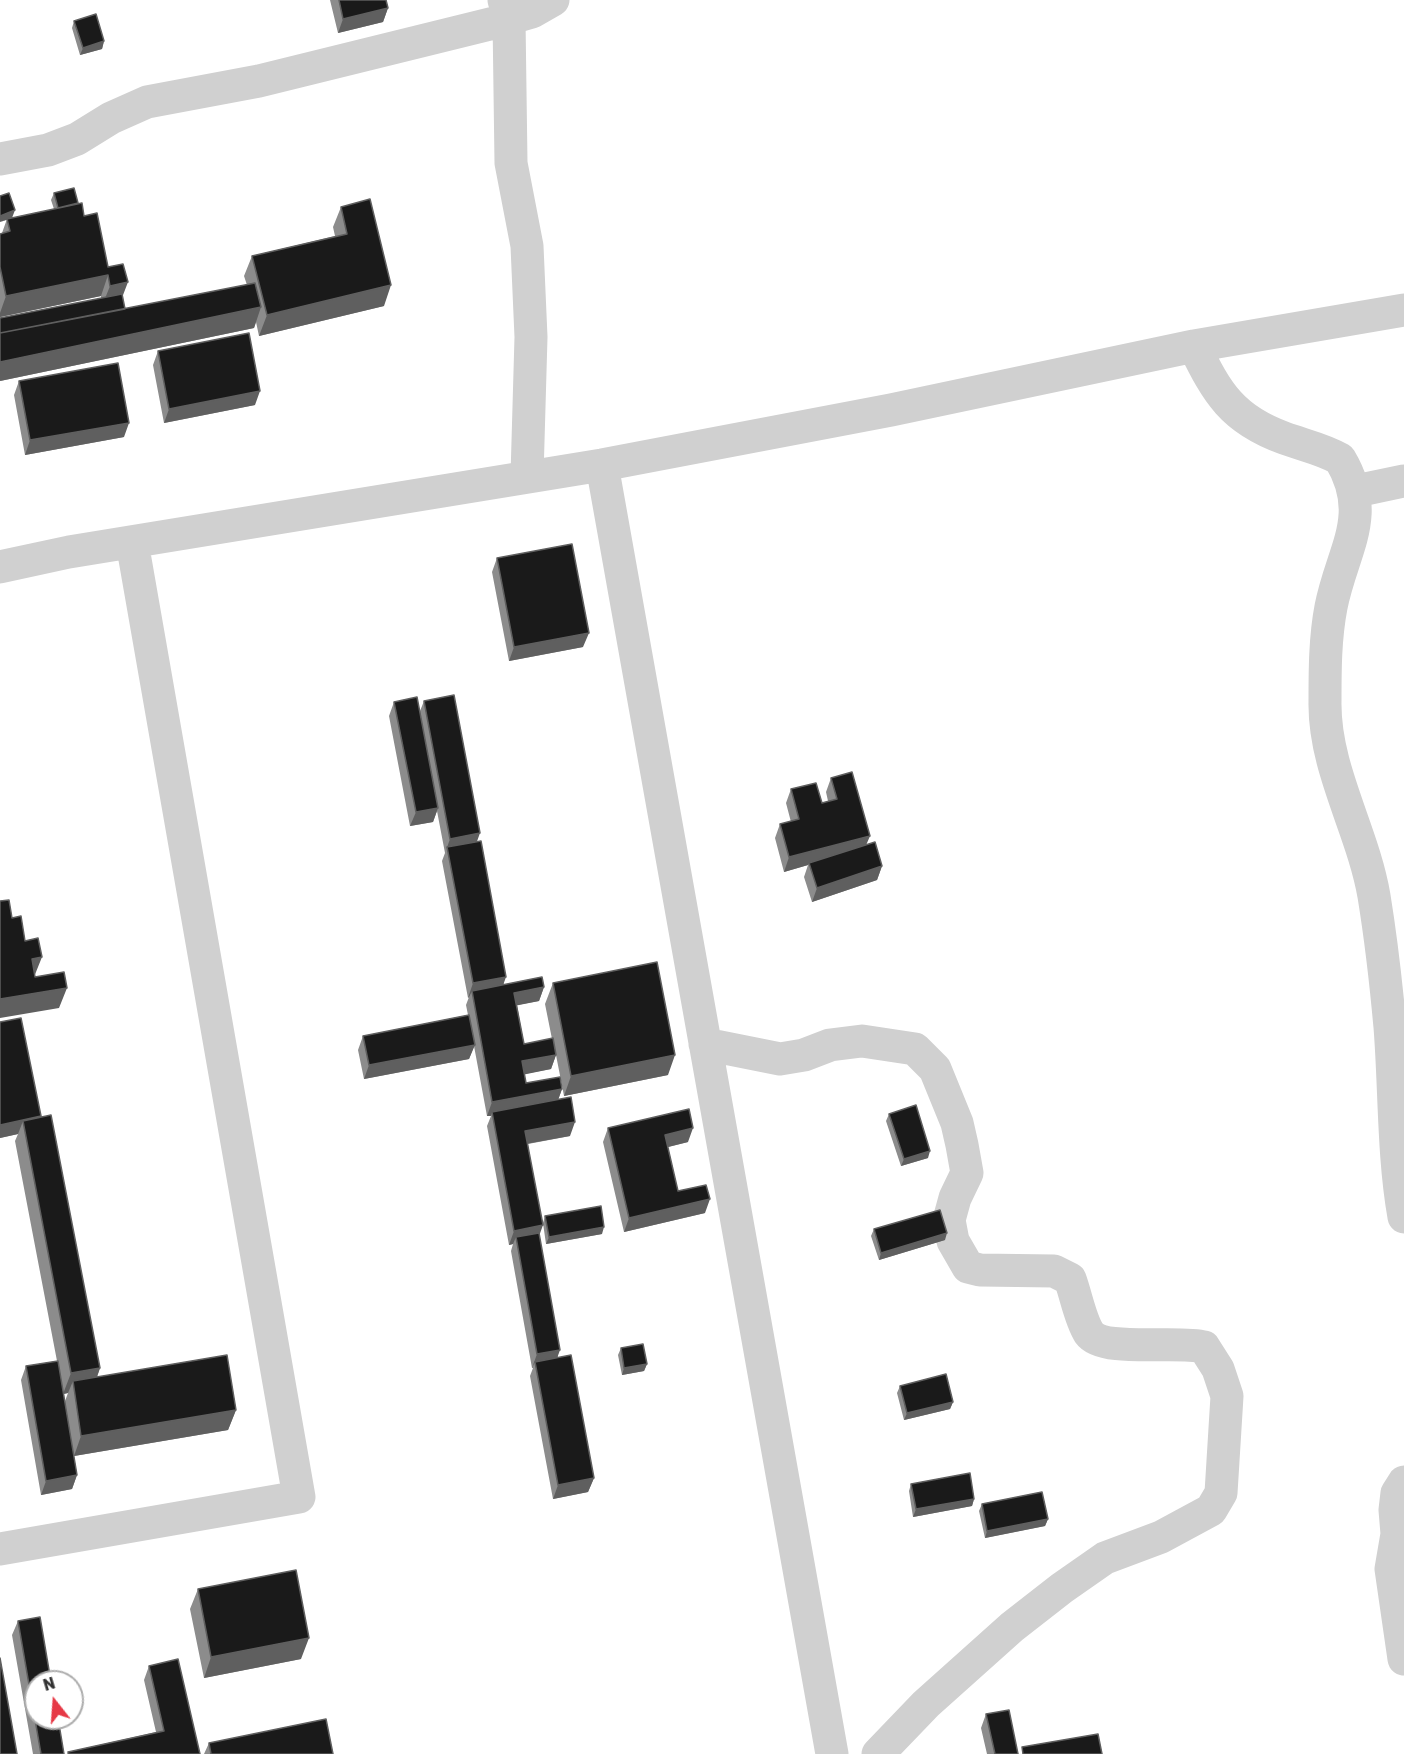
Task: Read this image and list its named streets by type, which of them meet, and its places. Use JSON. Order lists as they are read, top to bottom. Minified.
{"north":"top"}
